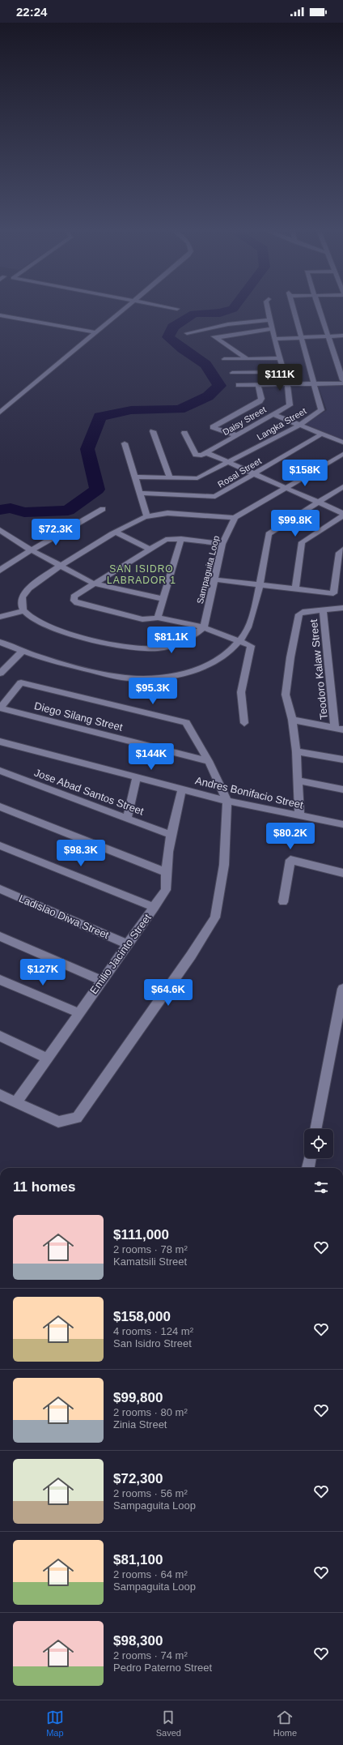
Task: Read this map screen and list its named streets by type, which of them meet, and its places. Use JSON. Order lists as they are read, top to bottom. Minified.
{"streets":{"street":["Daisy Street","Langka Street","Rosal Street","Sampaguita Loop","Teodoro Kalaw Street","Diego Silang Street","Jose Abad Santos Street","Andres Bonifacio Street","Ladislao Diwa Street","Emilio Jacinto Street"]},"crossings":[["Jose Abad Santos Street","Emilio Jacinto Street"],["Andres Bonifacio Street","Emilio Jacinto Street"],["Ladislao Diwa Street","Emilio Jacinto Street"]],"districts":["SAN ISIDRO LABRADOR 1"],"page":{"status":"22:24","price":["$111K","$158K","$99.8K","$72.3K","$81.1K","$95.3K","$144K","$80.2K","$98.3K","$127K","$64.6K"],"heading":"11 homes","list":[{"name":"$111,000","note":"2 rooms · 78 m² · Kamatsili Street"},{"name":"$158,000","note":"4 rooms · 124 m² · San Isidro Street"},{"name":"$99,800","note":"2 rooms · 80 m² · Zinia Street"},{"name":"$72,300","note":"2 rooms · 56 m² · Sampaguita Loop"},{"name":"$81,100","note":"2 rooms · 64 m² · Sampaguita Loop"},{"name":"$98,300","note":"2 rooms · 74 m² · Pedro Paterno Street"}],"tabs":["Map","Saved","Home"]}}
